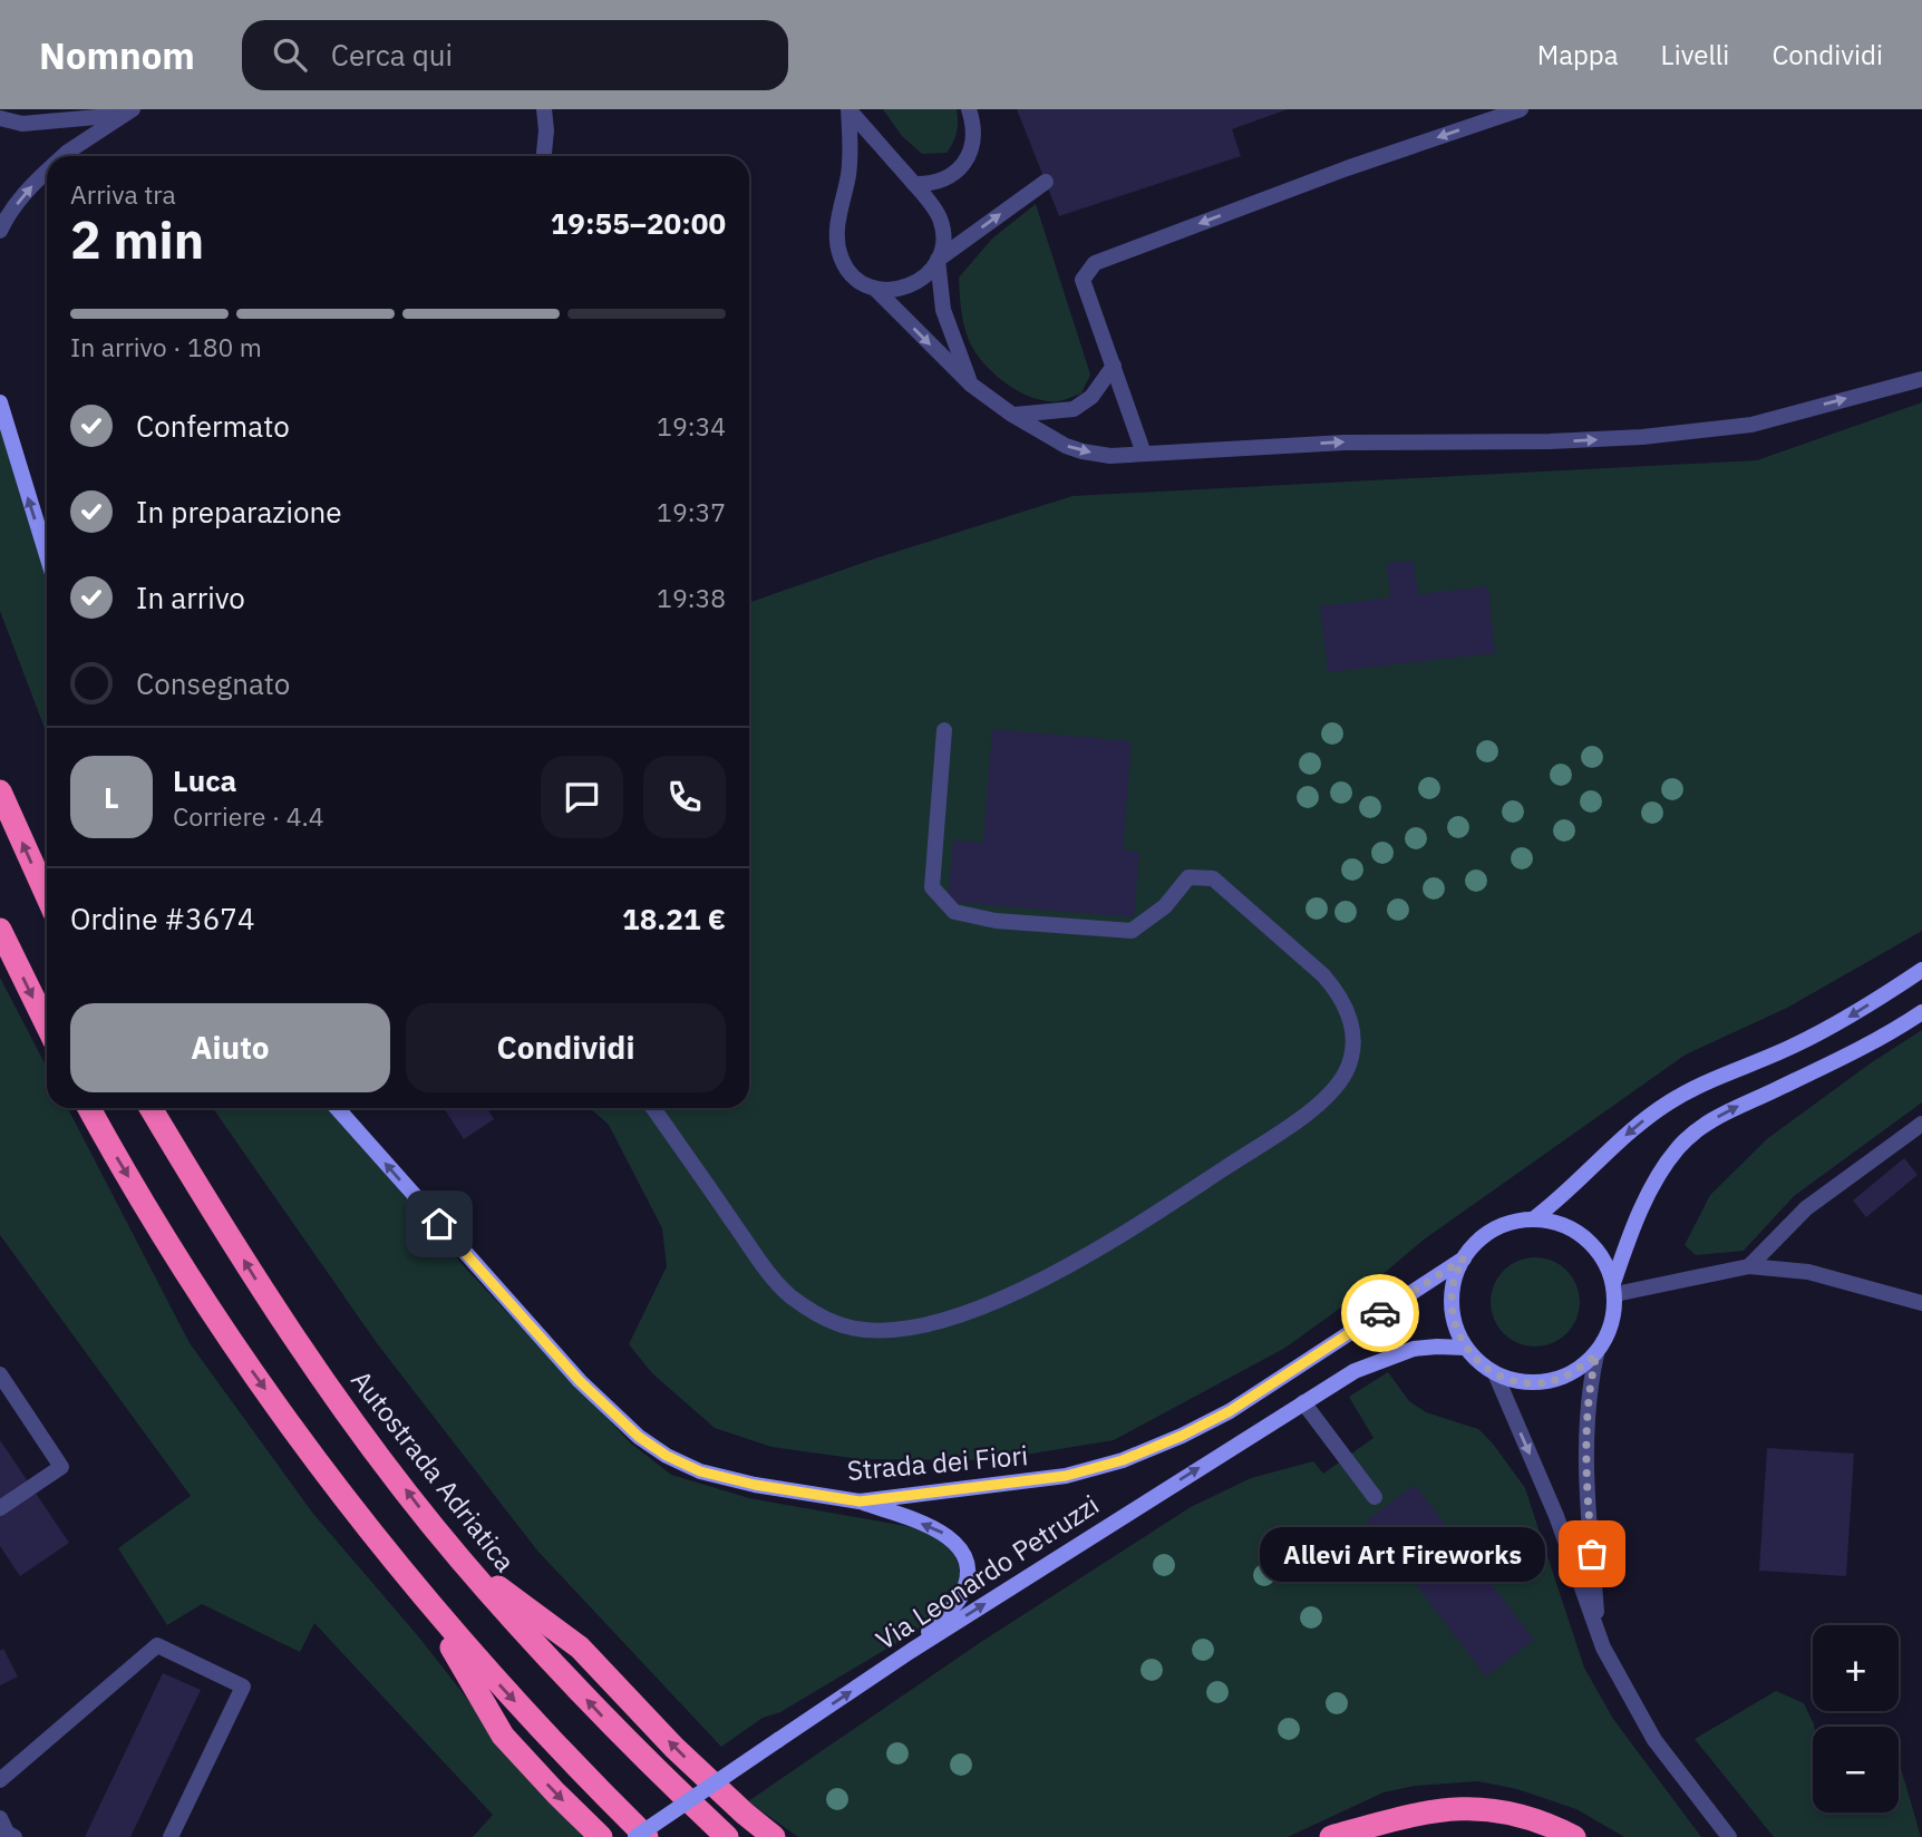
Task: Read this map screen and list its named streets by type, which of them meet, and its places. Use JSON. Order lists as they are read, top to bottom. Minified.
{"streets":{"highway":["Autostrada Adriatica"],"main road":["Strada dei Fiori","Via Leonardo Petruzzi"]},"crossings":[["Strada dei Fiori","Via Leonardo Petruzzi"]],"one_way":["Strada dei Fiori","Via Leonardo Petruzzi"],"places":["Allevi Art Fireworks"],"page":{"header":"Nomnom","search":"Cerca qui","nav":["Mappa","Livelli","Condividi"],"heading":["2 min","Arriva tra","19:55–20:00"],"panel":["Luca","Corriere · 4.4","Ordine #3674","18.21 €"],"bar":"In arrivo · 180 m","list":[["Confermato","19:34"],["In preparazione","19:37"],["In arrivo","19:38"],"Consegnato"],"round":"L","buttons":["Aiuto","Condividi"],"bubble":"Allevi Art Fireworks","map_buttons":["+","−"]}}
